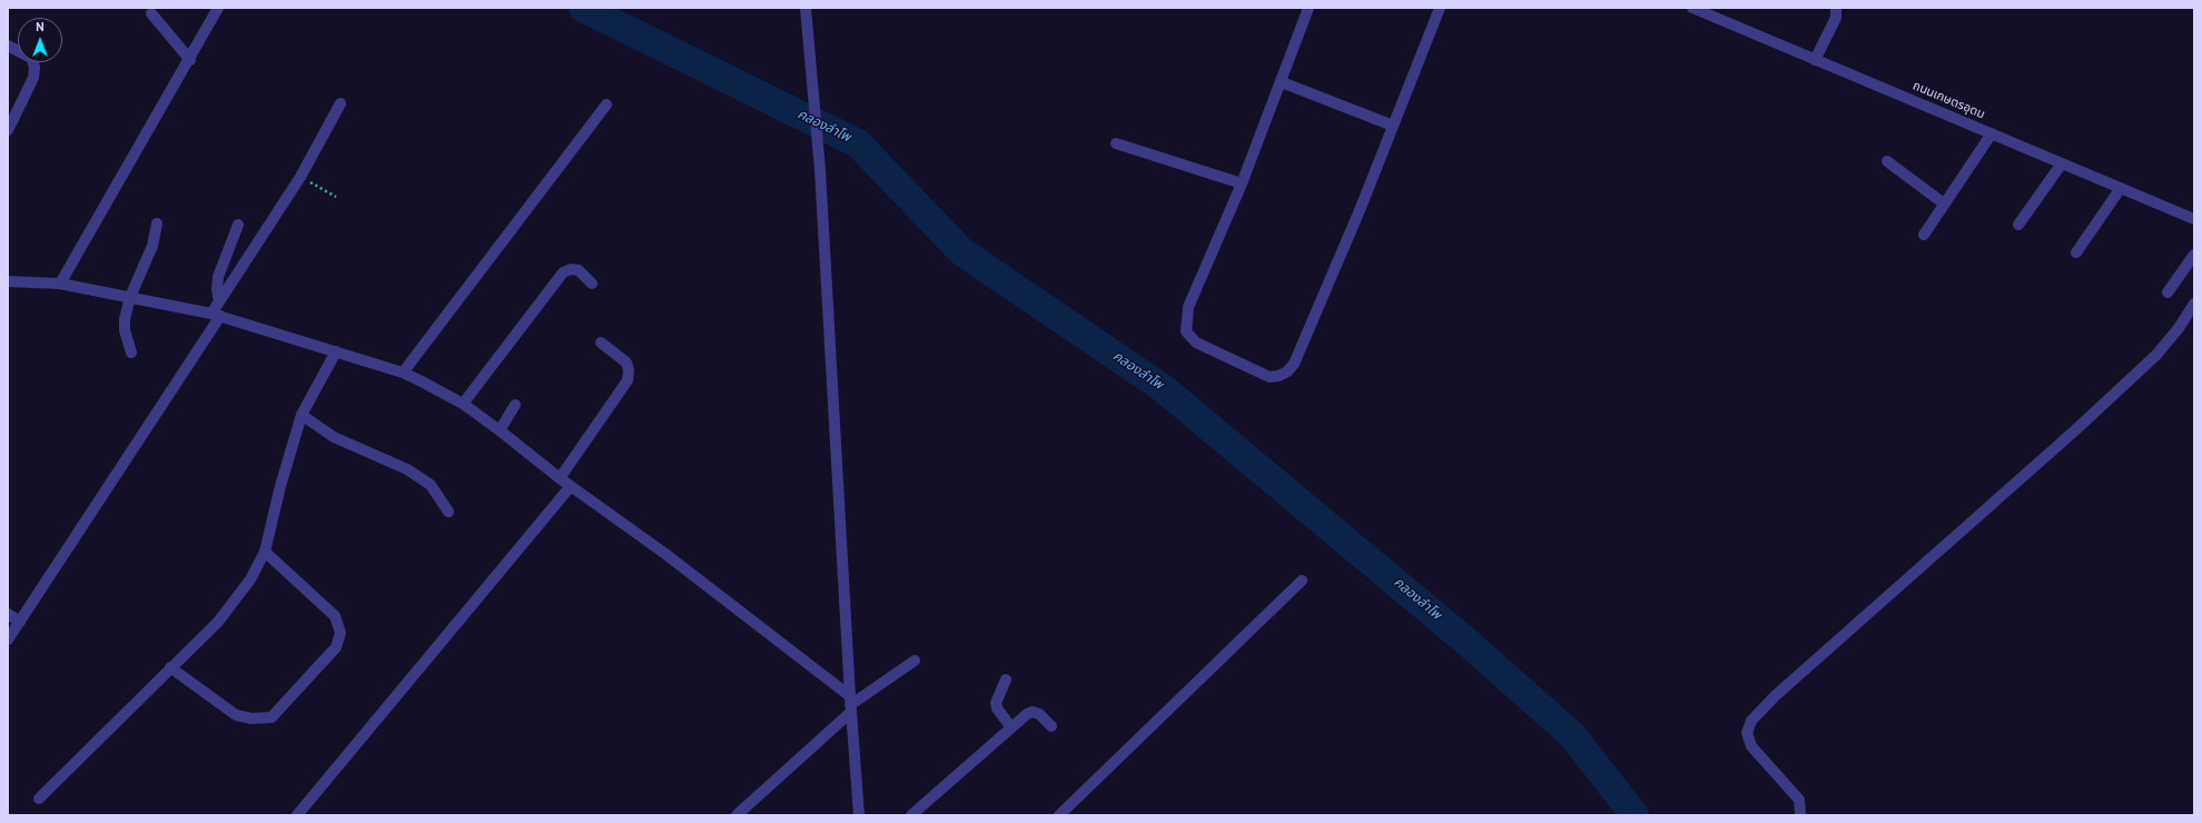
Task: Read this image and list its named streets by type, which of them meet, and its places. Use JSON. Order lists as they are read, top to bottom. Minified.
{"streets":{"street":["ถนนเกษตรอุดม"]},"water":["คลองลำโพ"],"north":"top"}
